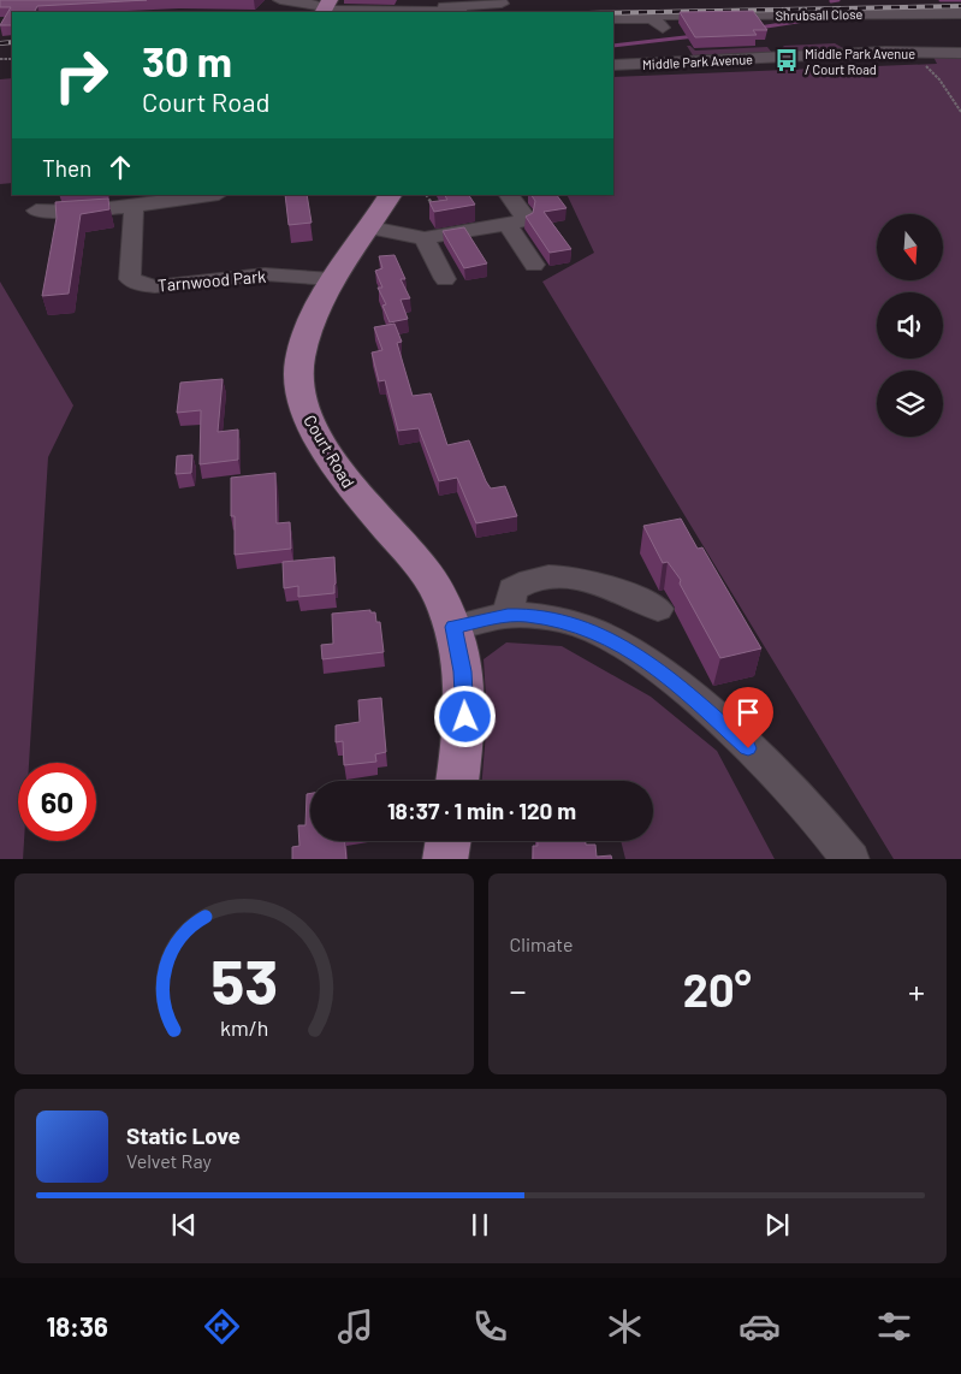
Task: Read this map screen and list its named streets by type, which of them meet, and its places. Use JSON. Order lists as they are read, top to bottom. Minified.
{"streets":{"main road":["Court Road"],"street":["Shrubsall Close","Middle Park Avenue","Tarnwood Park"]},"crossings":[["Tarnwood Park","Court Road"]],"places":{"bus stop":["Middle Park Avenue / Court Road"]},"north":"bottom","page":{"turn":["30 m","Court Road"],"then":"Then","limit":"60","trip":"18:37 · 1 min · 120 m","tile":"Climate","heat":["−","20°","+"],"song":["Static Love","Velvet Ray"],"tabs":"18:36","gauge":["53","km/h"]}}
